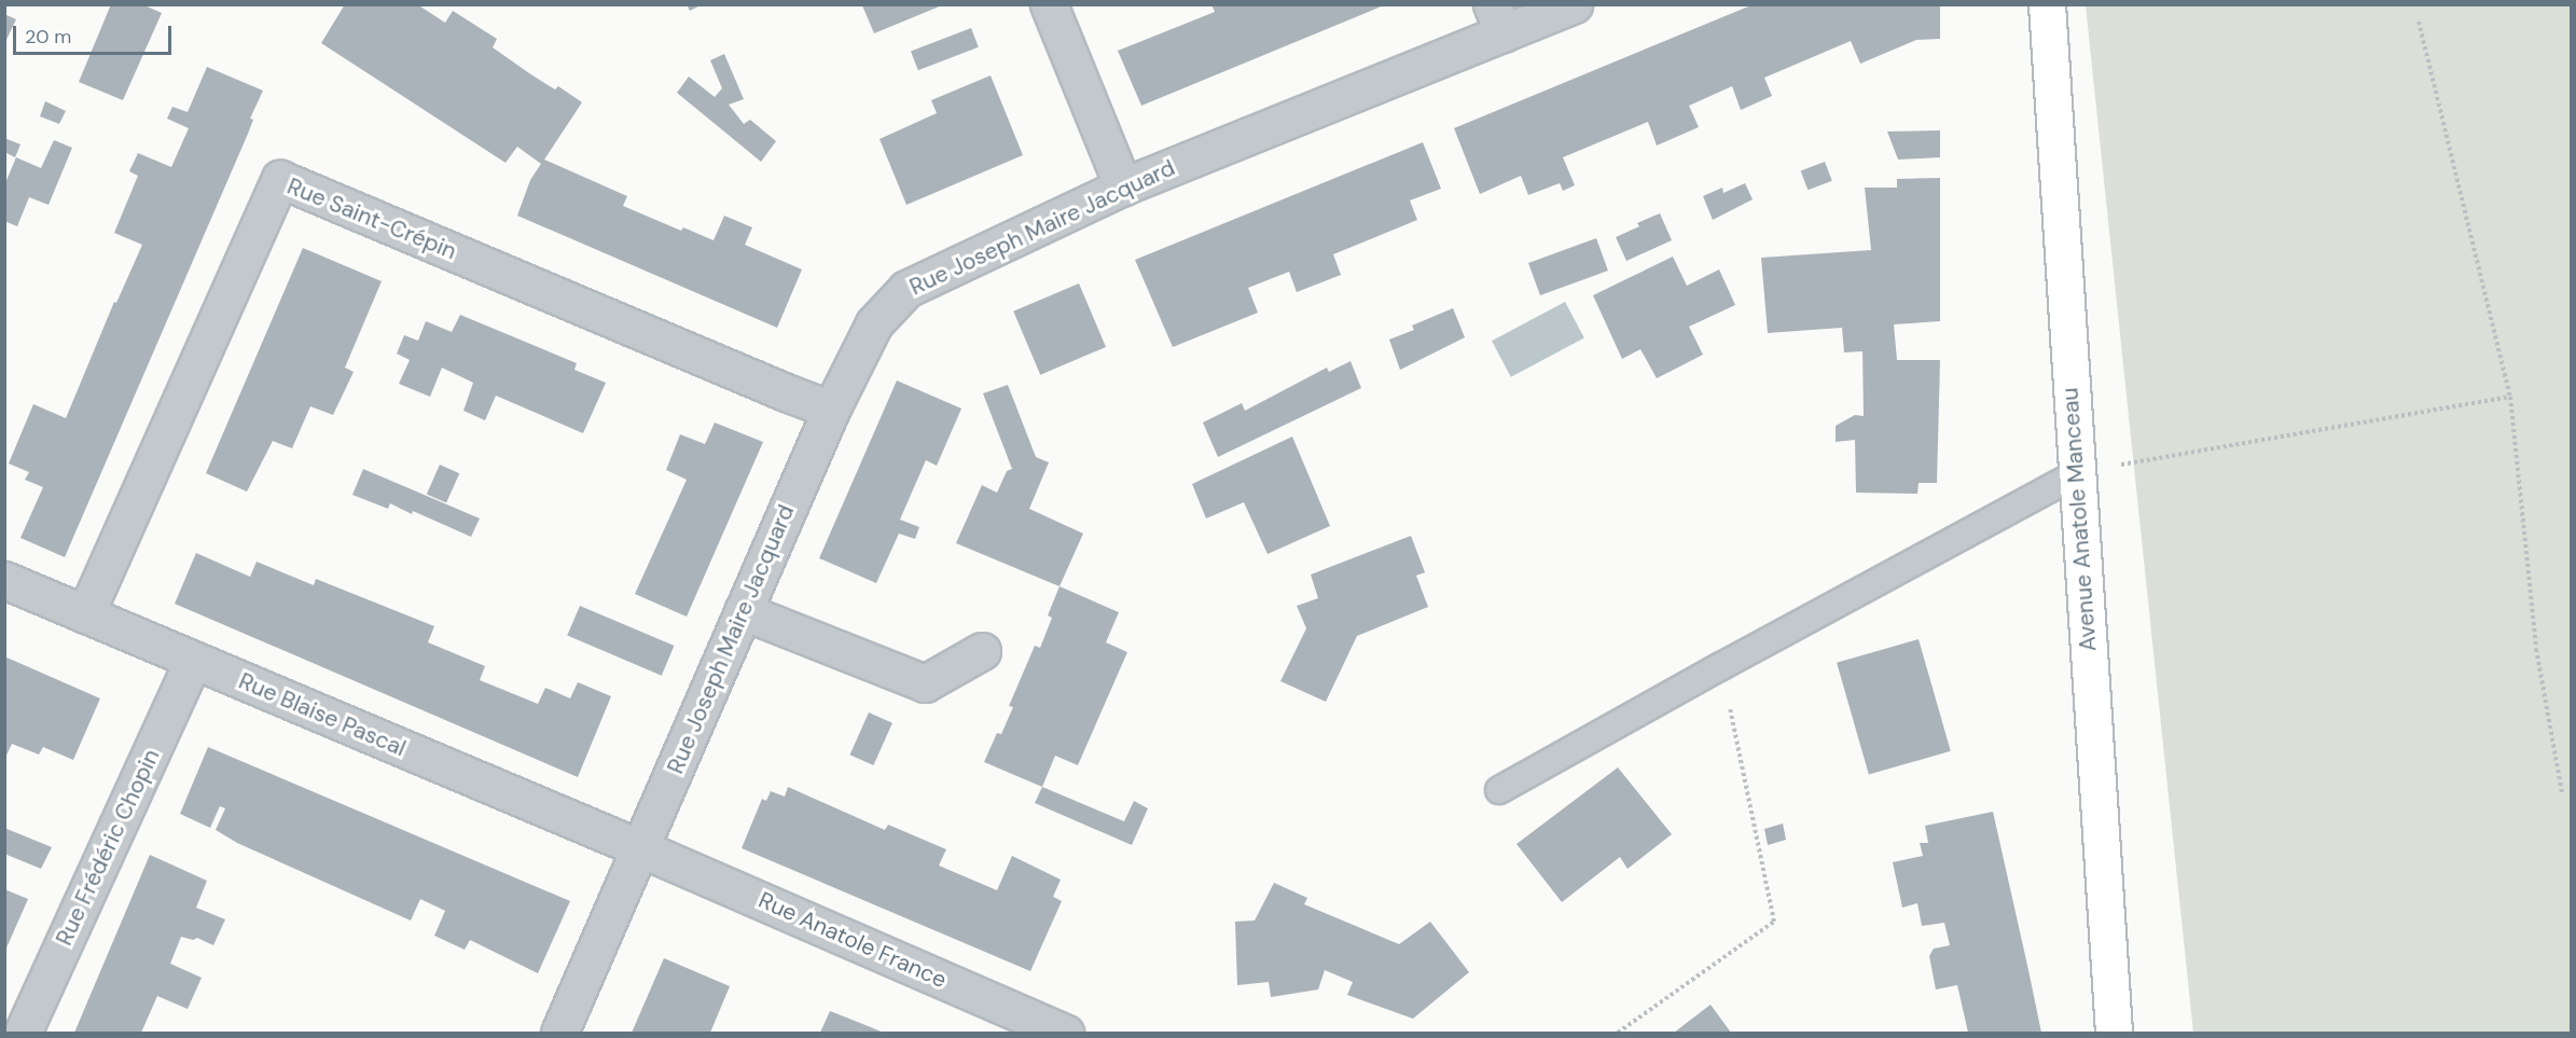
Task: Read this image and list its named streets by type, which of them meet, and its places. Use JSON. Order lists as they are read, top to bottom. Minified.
{"streets":{"main road":["Avenue Anatole Manceau"],"street":["Rue Saint-Crépin","Rue Joseph Maire Jacquard","Rue Blaise Pascal","Rue Frédéric Chopin","Rue Anatole France"]},"crossings":[["Rue Saint-Crépin","Rue Joseph Maire Jacquard"],["Rue Saint-Crépin","Rue Blaise Pascal"],["Rue Joseph Maire Jacquard","Rue Blaise Pascal"],["Rue Joseph Maire Jacquard","Rue Anatole France"],["Rue Blaise Pascal","Rue Frédéric Chopin"],["Rue Blaise Pascal","Rue Anatole France"]],"scale_bar":"20 m"}
